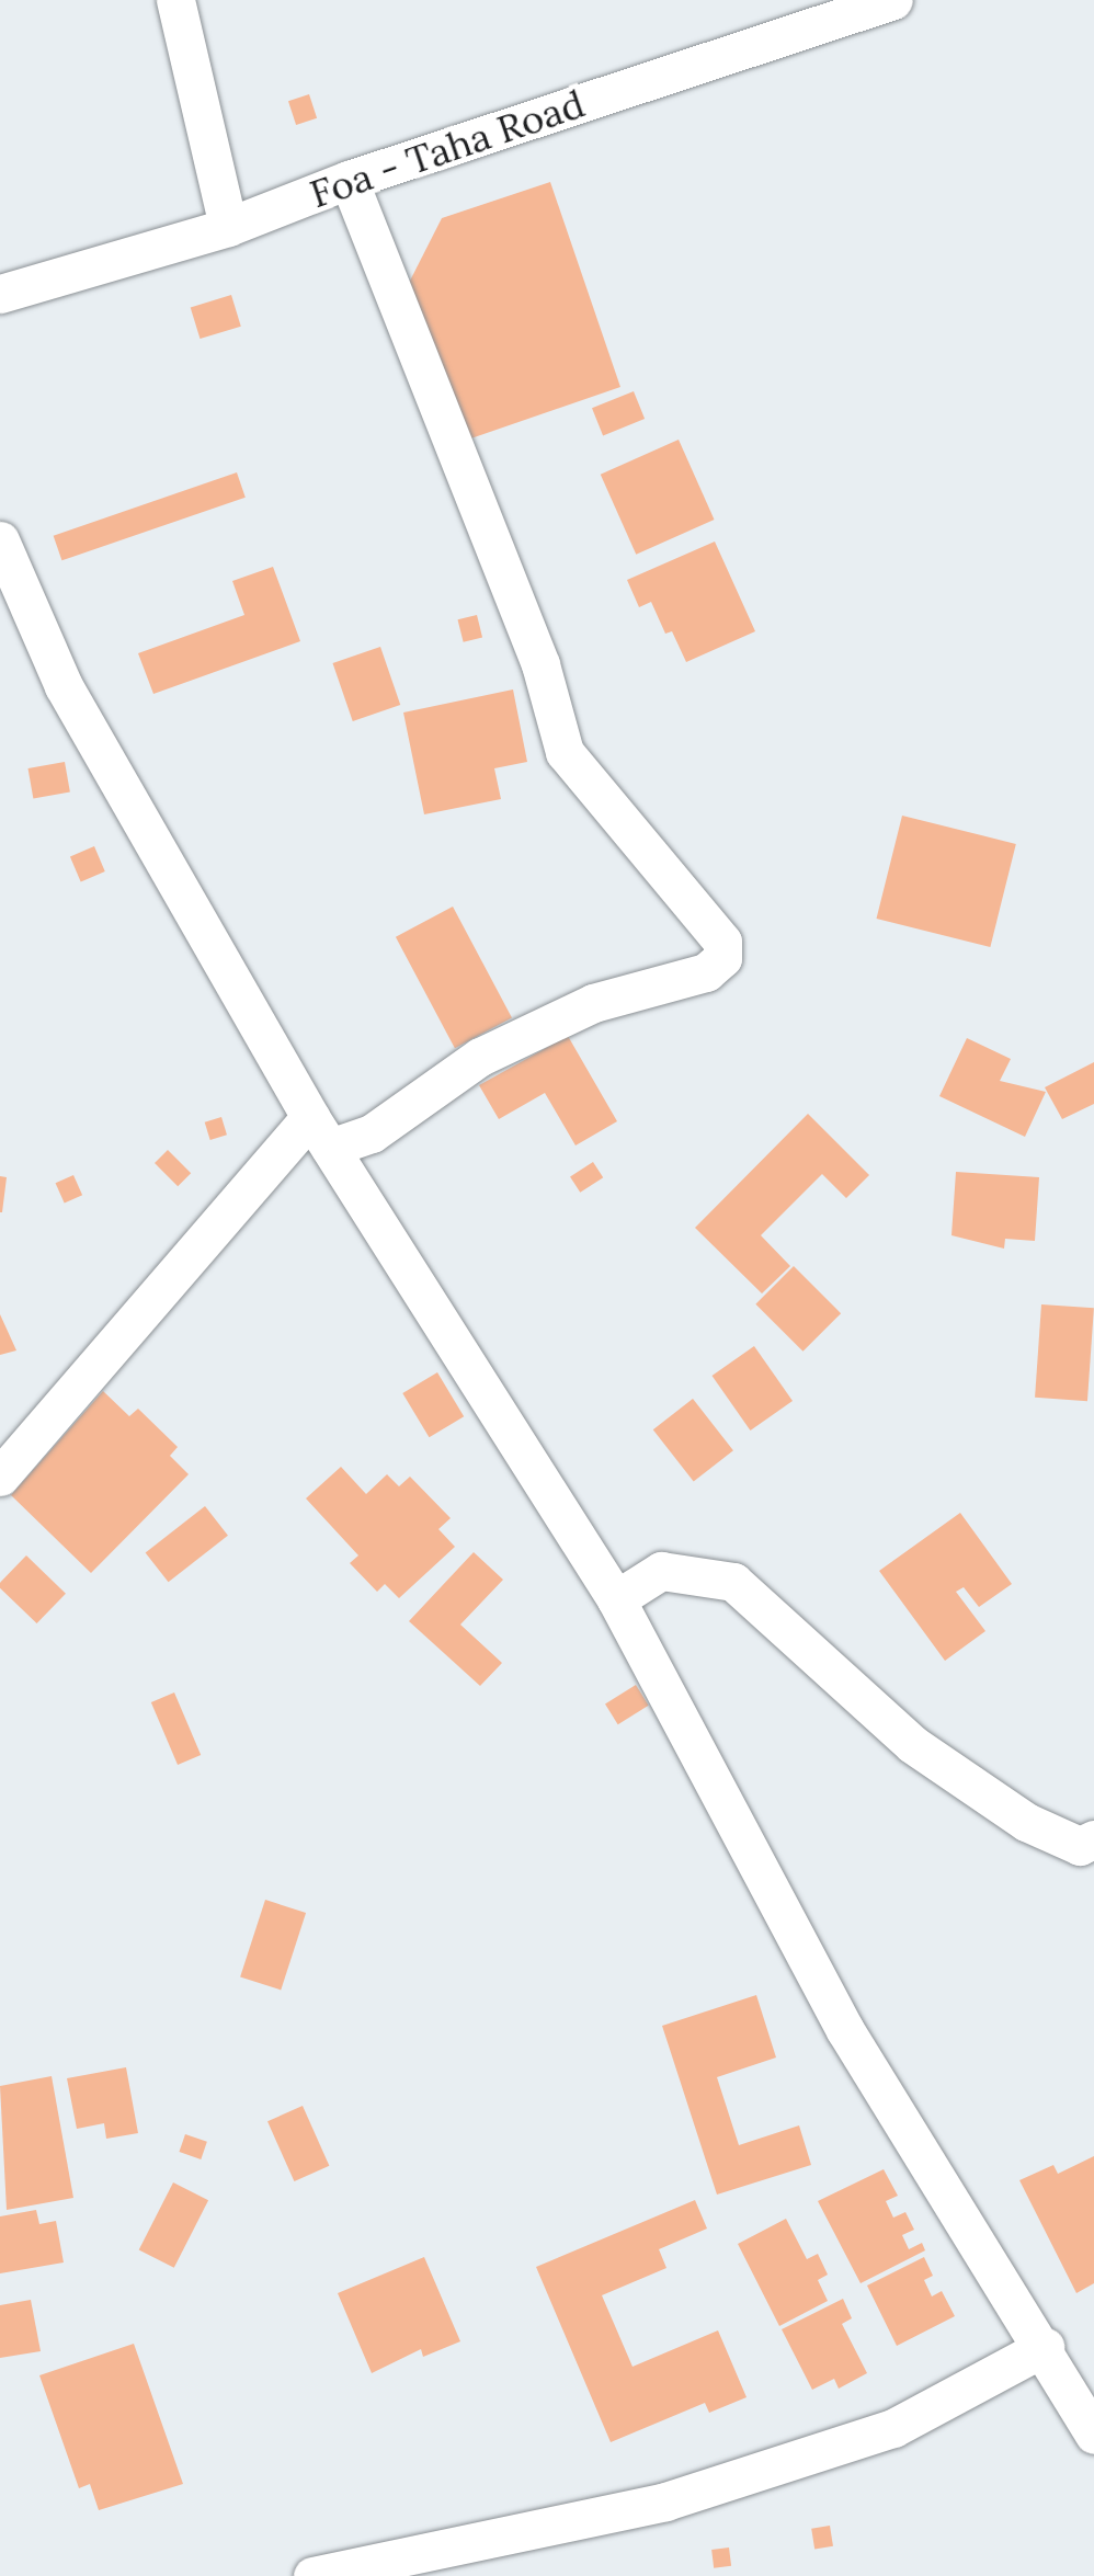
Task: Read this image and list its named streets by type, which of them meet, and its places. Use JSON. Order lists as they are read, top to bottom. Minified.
{"streets":{"street":["Foa - Taha Road"]}}
